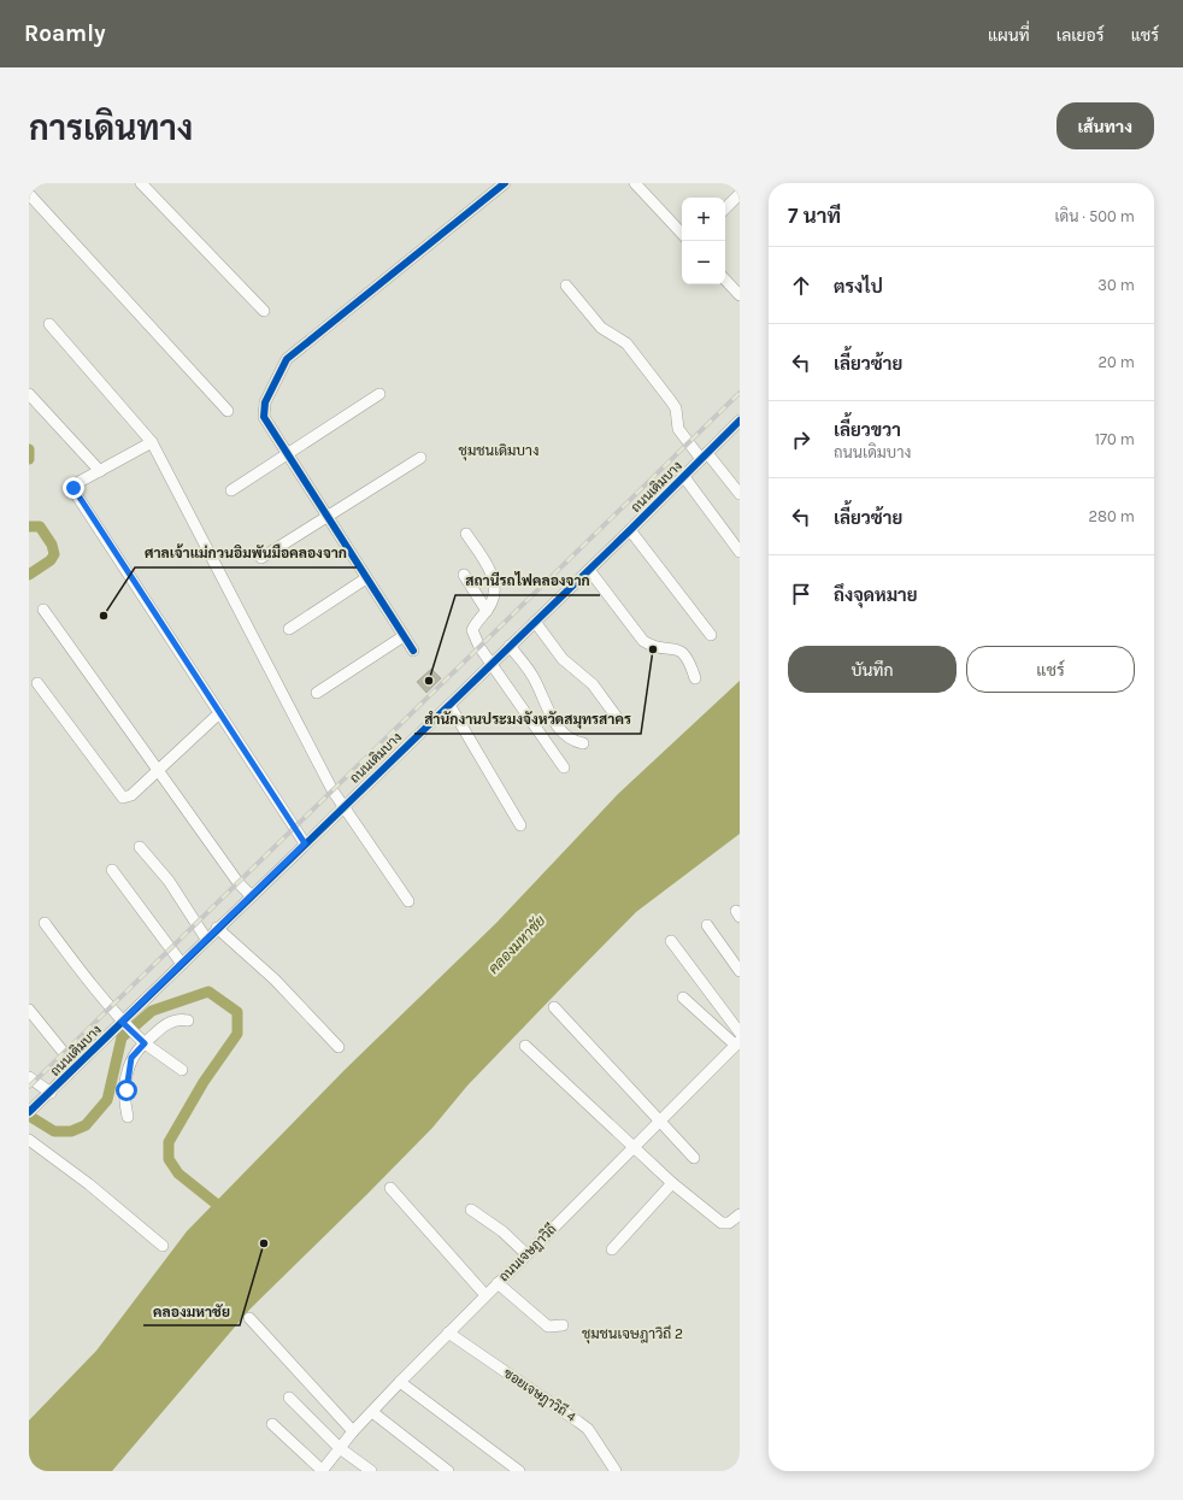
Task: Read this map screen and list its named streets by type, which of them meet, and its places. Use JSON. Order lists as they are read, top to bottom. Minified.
{"streets":{"street":["ถนนเดิมบาง","ถนนเจษฎาวิถี","ซอยเจษฎาวิถี 4"]},"crossings":[["ถนนเจษฎาวิถี","ซอยเจษฎาวิถี 4"]],"districts":["ชุมชนเดิมบาง","ชุมชนเจษฎาวิถี 2"],"water":["คลองมหาชัย"],"places":["ศาลเจ้าแม่กวนอิมพันมือคลองจาก","สำนักงานประมงจังหวัดสมุทรสาคร","สถานีรถไฟคลองจาก","คลองมหาชัย"],"page":{"header":"Roamly","nav":["แผนที่","เลเยอร์","แชร์"],"buttons":["เส้นทาง",["บันทึก","แชร์"]],"title":"การเดินทาง","heading":["7 นาที","เดิน · 500 m"],"map_buttons":["+","−"],"list":[["ตรงไป","30 m"],["เลี้ยวซ้าย","20 m"],["เลี้ยวขวา","ถนนเดิมบาง","170 m"],["เลี้ยวซ้าย","280 m"],"ถึงจุดหมาย"]}}
